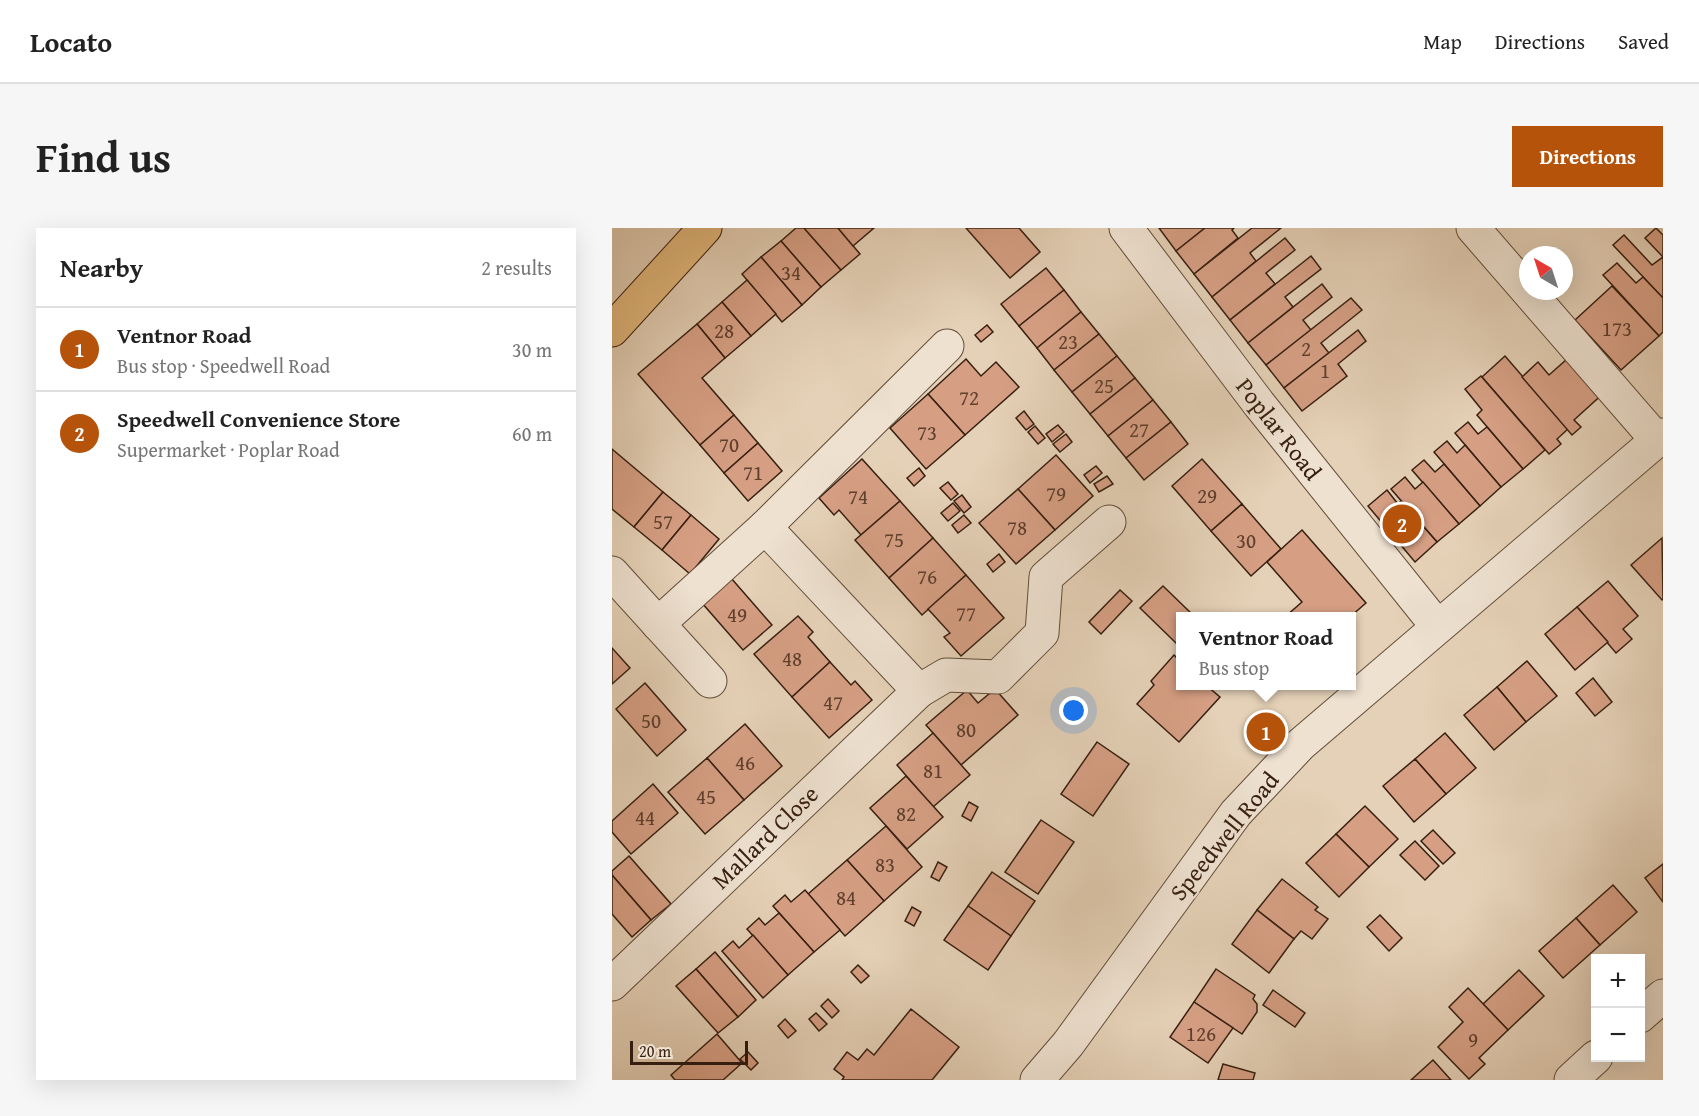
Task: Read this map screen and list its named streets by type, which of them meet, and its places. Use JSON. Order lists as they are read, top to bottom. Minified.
{"streets":{"street":["Poplar Road","Speedwell Road","Mallard Close"]},"crossings":[["Poplar Road","Speedwell Road"]],"house_numbers":["34","173","28","23","2","1","25","72","27","73","70","71","79","29","74","57","78","75","30","76","77","49","48","47","50","80","46","81","45","82","44","83","84","126","9"],"scale_bar":"20 m","north":"top left","page":{"header":"Locato","nav":["Map","Directions","Saved"],"title":"Find us","buttons":"Directions","heading":["Nearby","2 results"],"list":[{"mark":"1","name":"Ventnor Road","note":"Bus stop · Speedwell Road","value":"30 m"},{"mark":"2","name":"Speedwell Convenience Store","note":"Supermarket · Poplar Road","value":"60 m"}],"pins":["2","1"],"popup":["Ventnor Road","Bus stop"],"map_buttons":["+","−"],"scale":"20 m"}}
